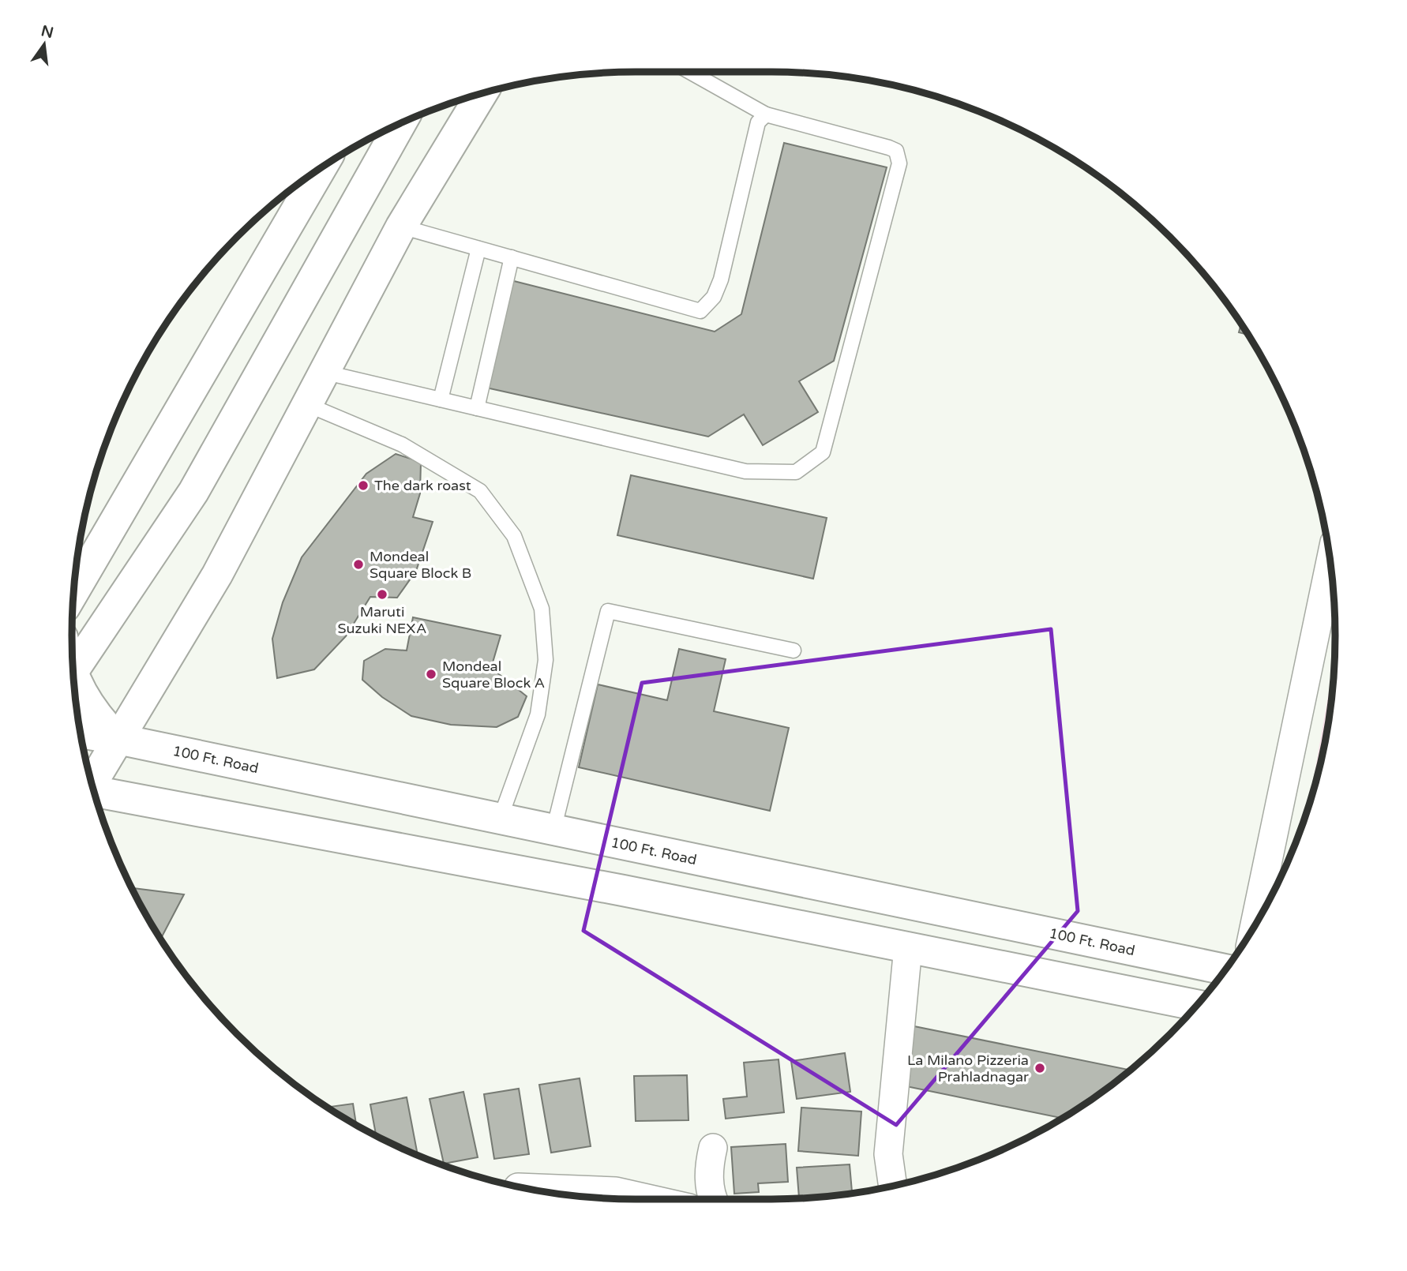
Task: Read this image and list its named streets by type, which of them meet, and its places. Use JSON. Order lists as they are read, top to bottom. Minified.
{"streets":{"main road":["100 Ft. Road"]},"places":["The dark roast","Mondeal Square Block B","Maruti Suzuki NEXA","Mondeal Square Block A","La Milano Pizzeria Prahladnagar"],"north":"top"}
